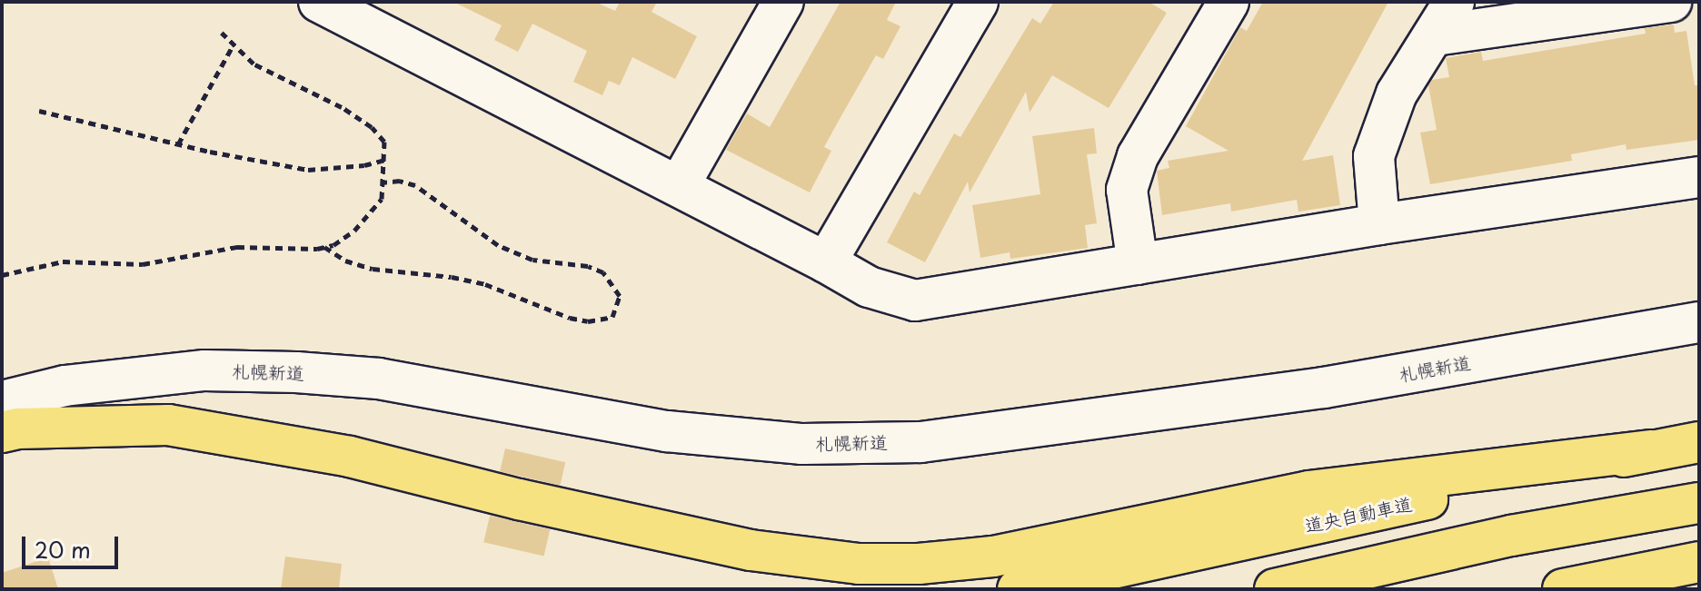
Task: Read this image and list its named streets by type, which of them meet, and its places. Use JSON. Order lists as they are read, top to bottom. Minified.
{"streets":{"highway":["道央自動車道"],"street":["札幌新道"]},"scale_bar":"20 m"}
